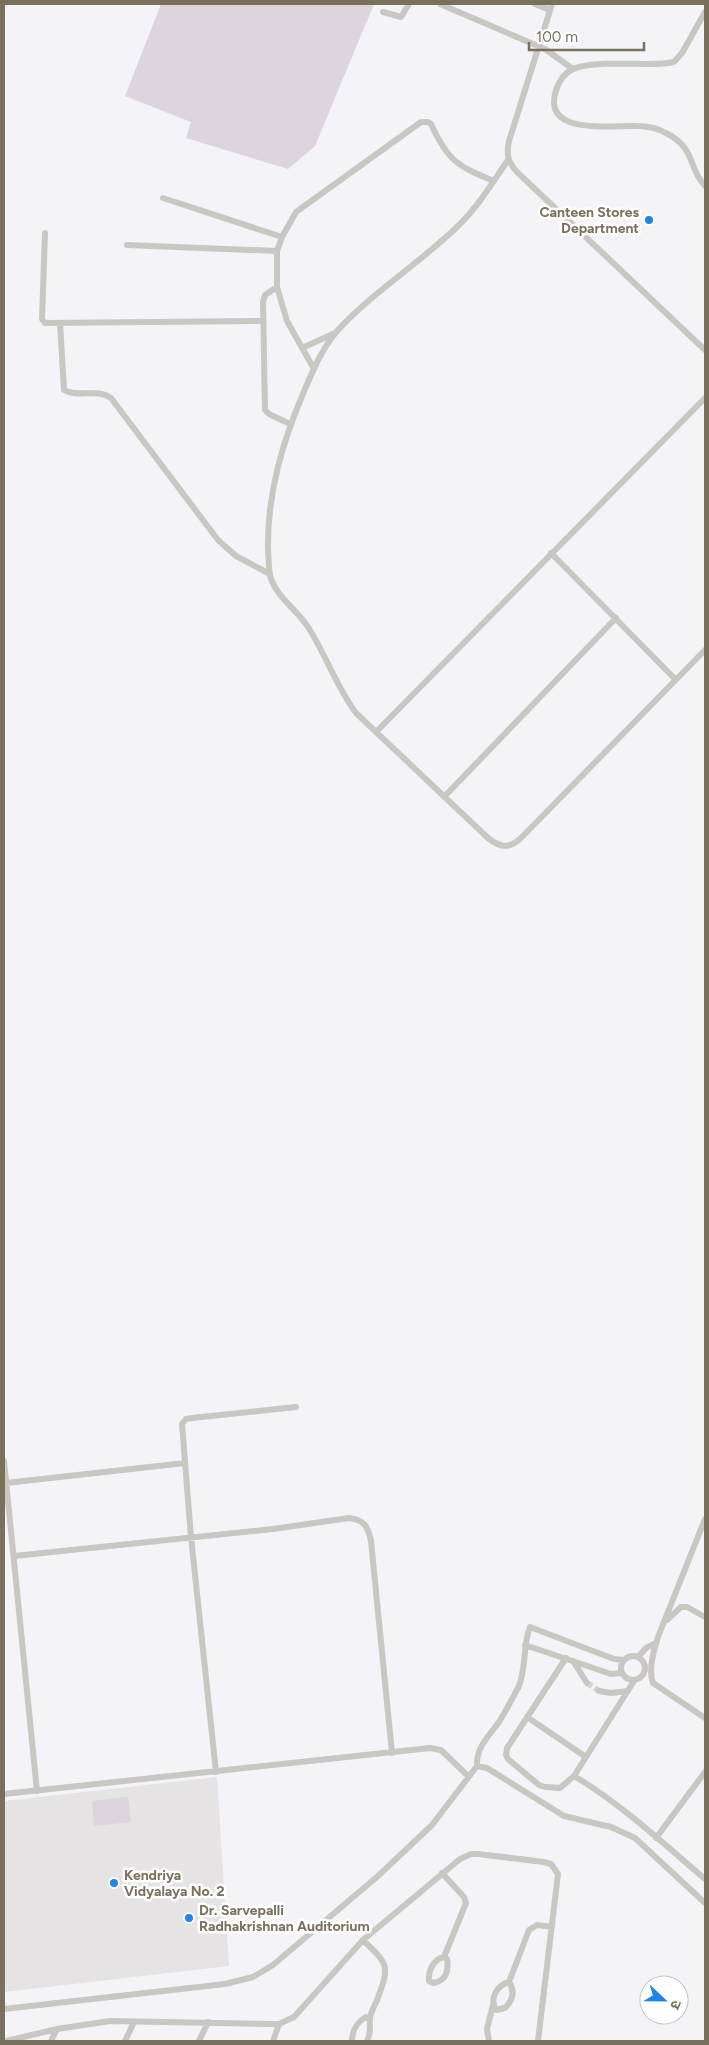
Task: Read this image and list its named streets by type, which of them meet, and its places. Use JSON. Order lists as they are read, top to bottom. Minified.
{"places":["Canteen Stores Department","Kendriya Vidyalaya No. 2","Dr. Sarvepalli Radhakrishnan Auditorium"],"scale_bar":"100 m","north":"right"}
